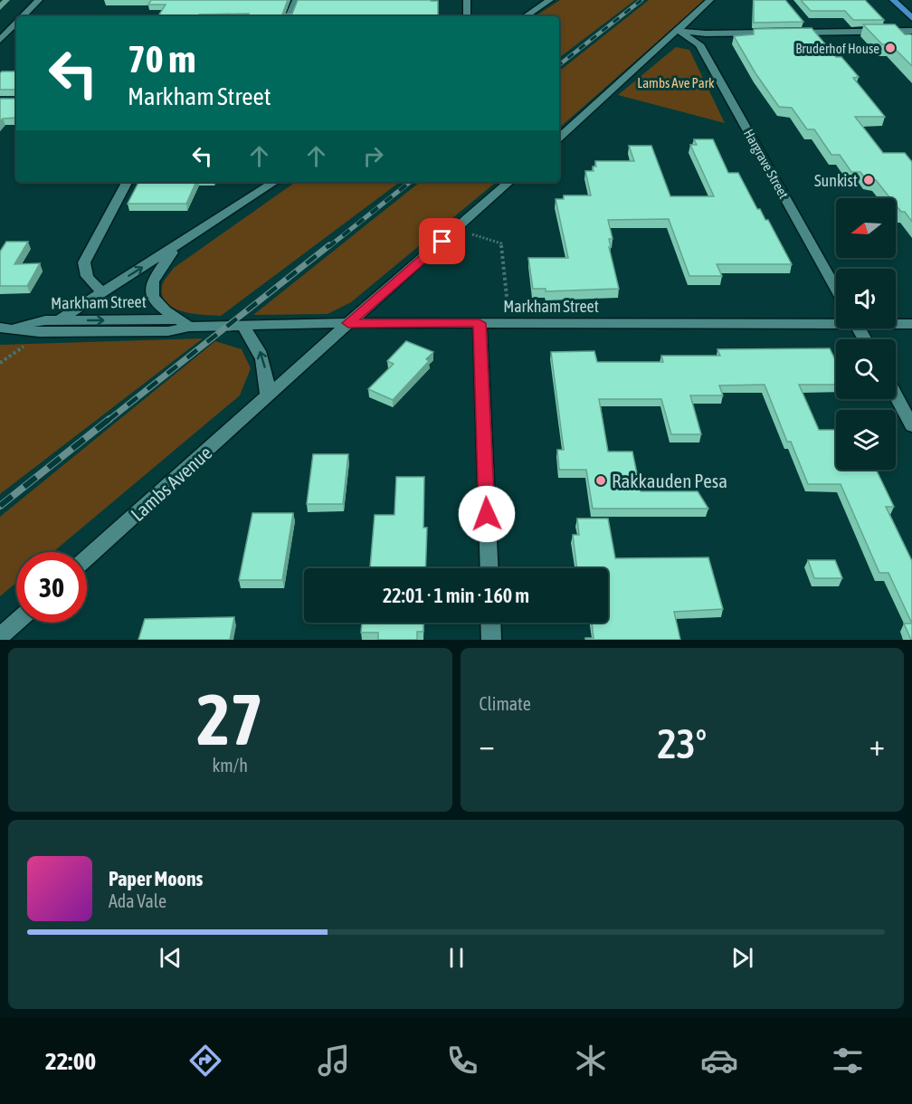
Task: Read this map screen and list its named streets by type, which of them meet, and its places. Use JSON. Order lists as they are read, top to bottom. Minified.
{"streets":{"street":["Hargrave Street","Markham Street","Lambs Avenue"]},"crossings":[["Markham Street","Lambs Avenue"]],"parks":["Lambs Ave Park"],"places":["Bruderhof House","Sunkist","Rakkauden Pesa"],"north":"left","page":{"turn":["70 m","Markham Street"],"limit":"30","trip":"22:01 · 1 min · 160 m","tile":[["27","km/h"],"Climate"],"heat":["−","23°","+"],"song":["Paper Moons","Ada Vale"],"tabs":"22:00"}}
